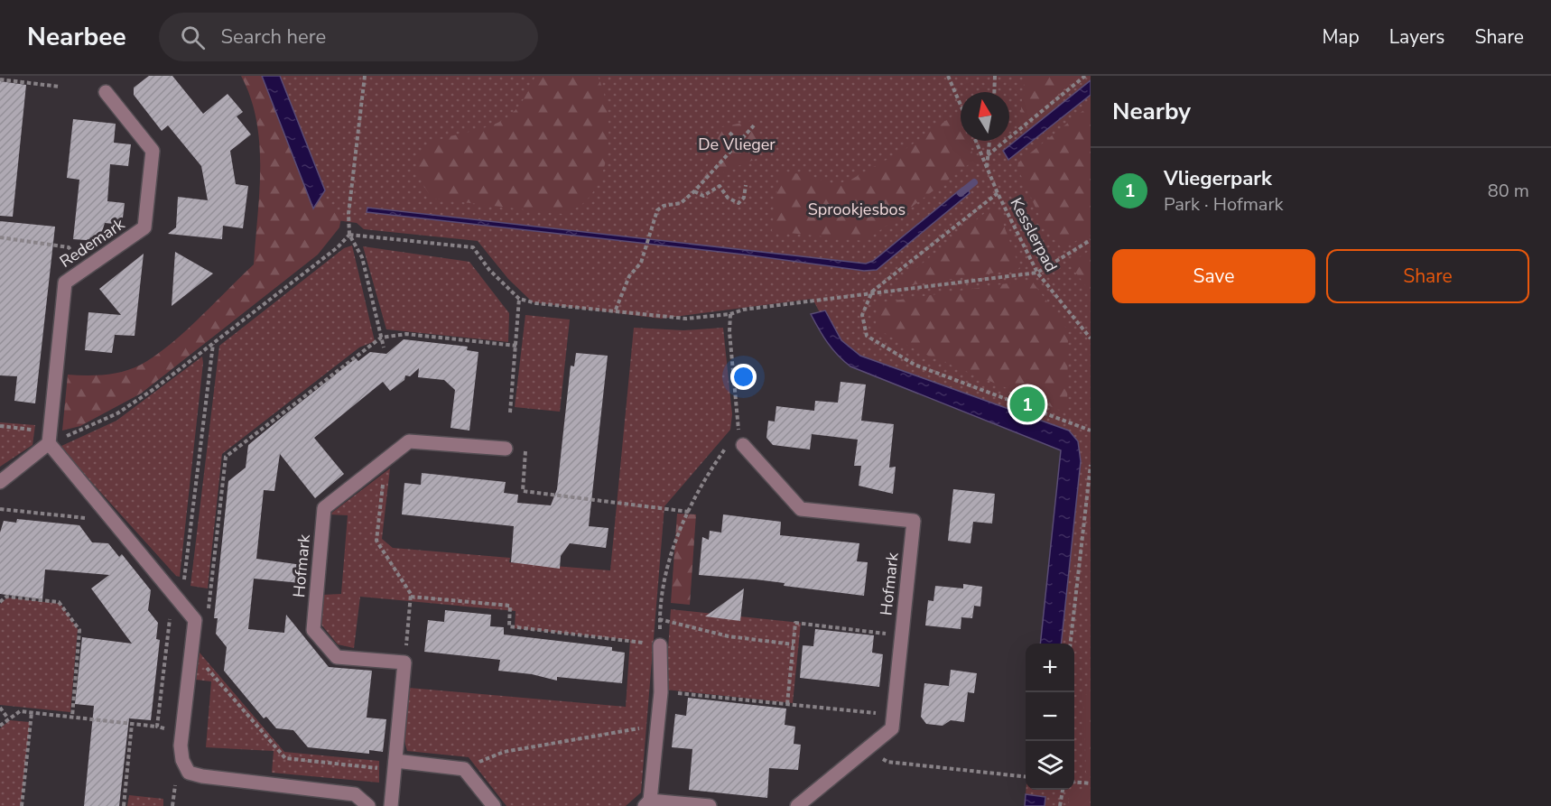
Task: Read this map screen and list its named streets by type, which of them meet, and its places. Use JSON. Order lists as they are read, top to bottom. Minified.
{"streets":{"street":["Redemark","Hofmark"],"path":["Kesslerpad"]},"parks":["De Vlieger","Sprookjesbos"],"north":"top","page":{"header":"Nearbee","search":"Search here","nav":["Map","Layers","Share"],"heading":"Nearby","list":[{"mark":"1","name":"Vliegerpark","note":"Park · Hofmark","value":"80 m"}],"buttons":["Save","Share"],"pins":"1","map_buttons":["+","−"]}}
